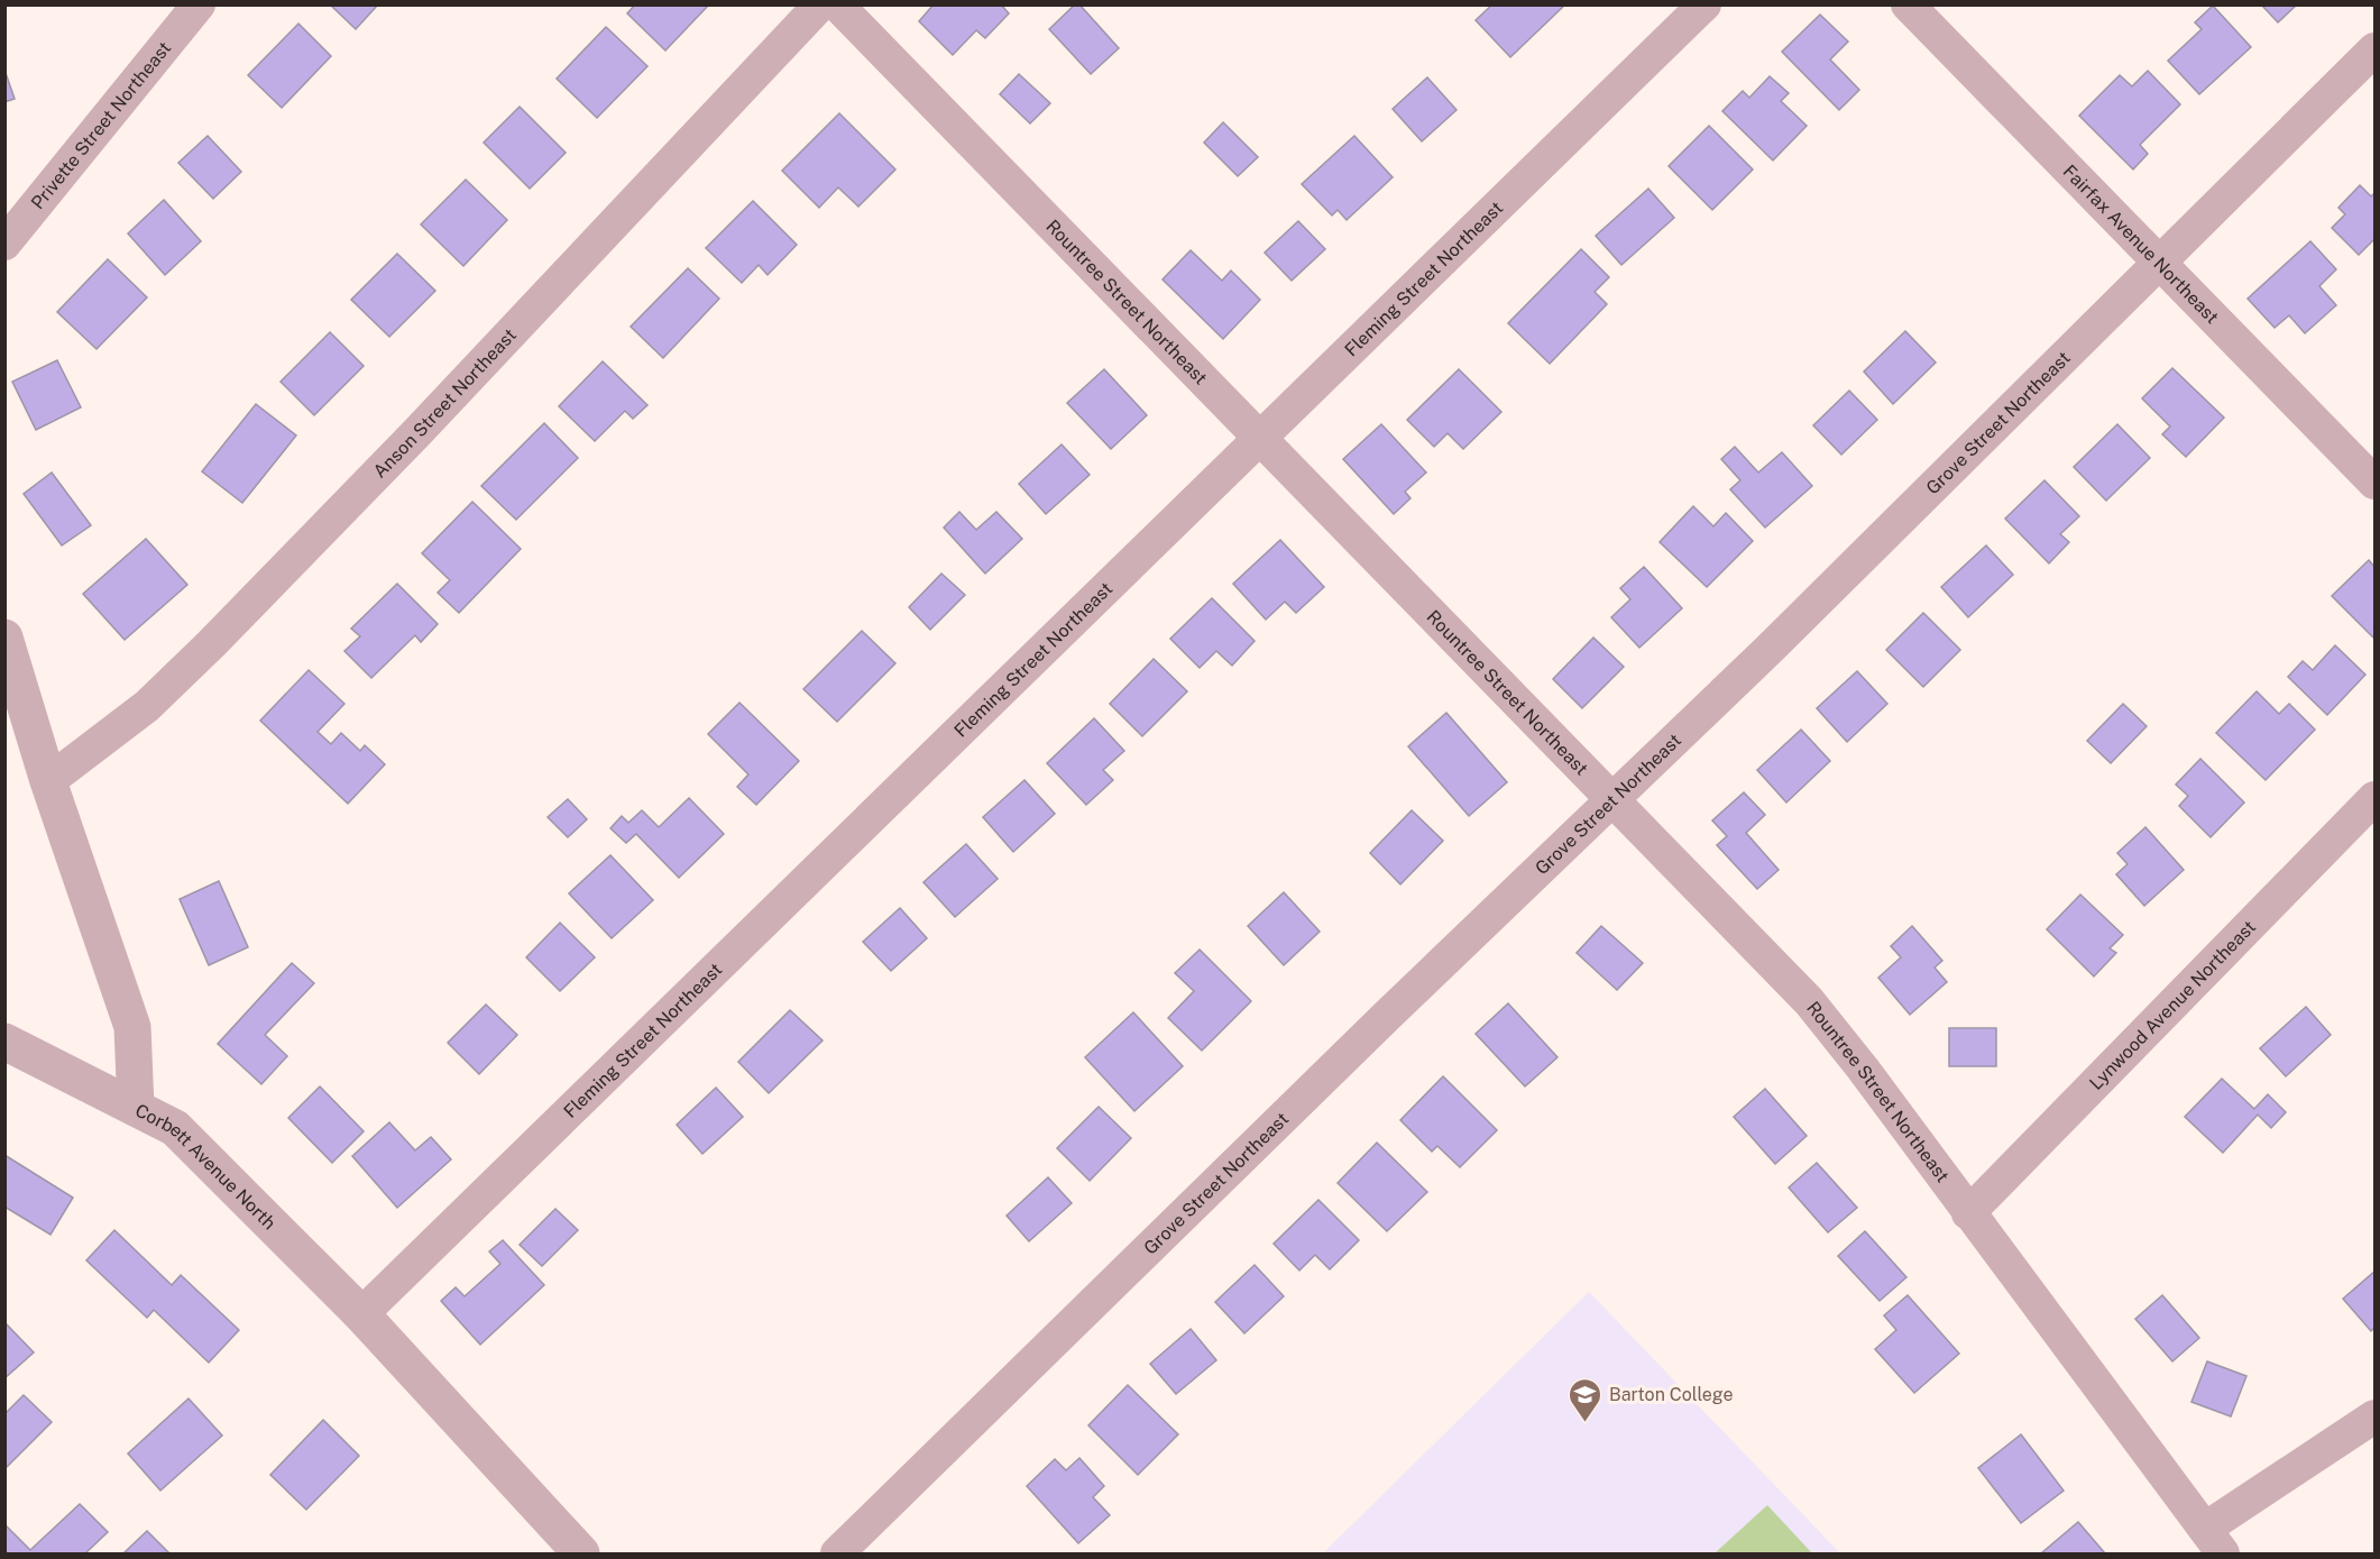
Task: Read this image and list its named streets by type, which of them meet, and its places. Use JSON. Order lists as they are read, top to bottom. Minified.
{"streets":{"street":["Privette Street Northeast","Fairfax Avenue Northeast","Fleming Street Northeast","Rountree Street Northeast","Anson Street Northeast","Grove Street Northeast","Lynwood Avenue Northeast","Corbett Avenue North"]},"crossings":[["Fairfax Avenue Northeast","Grove Street Northeast"],["Fleming Street Northeast","Rountree Street Northeast"],["Fleming Street Northeast","Corbett Avenue North"],["Rountree Street Northeast","Grove Street Northeast"],["Rountree Street Northeast","Lynwood Avenue Northeast"],["Anson Street Northeast","Corbett Avenue North"]],"places":{"school or university":["Barton College"]}}
